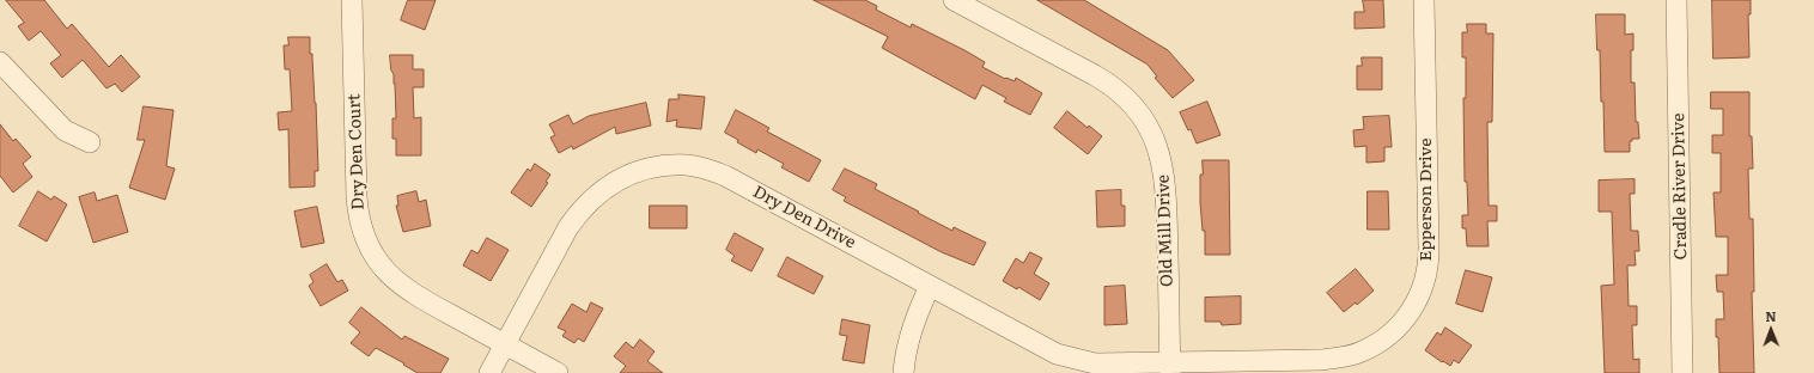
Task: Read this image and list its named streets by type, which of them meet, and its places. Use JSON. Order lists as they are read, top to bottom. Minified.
{"streets":{"street":["Dry Den Court","Cradle River Drive","Epperson Drive","Dry Den Drive","Old Mill Drive"]},"crossings":[["Dry Den Court","Dry Den Drive"],["Epperson Drive","Dry Den Drive"],["Epperson Drive","Old Mill Drive"],["Dry Den Drive","Old Mill Drive"]],"north":"top"}
